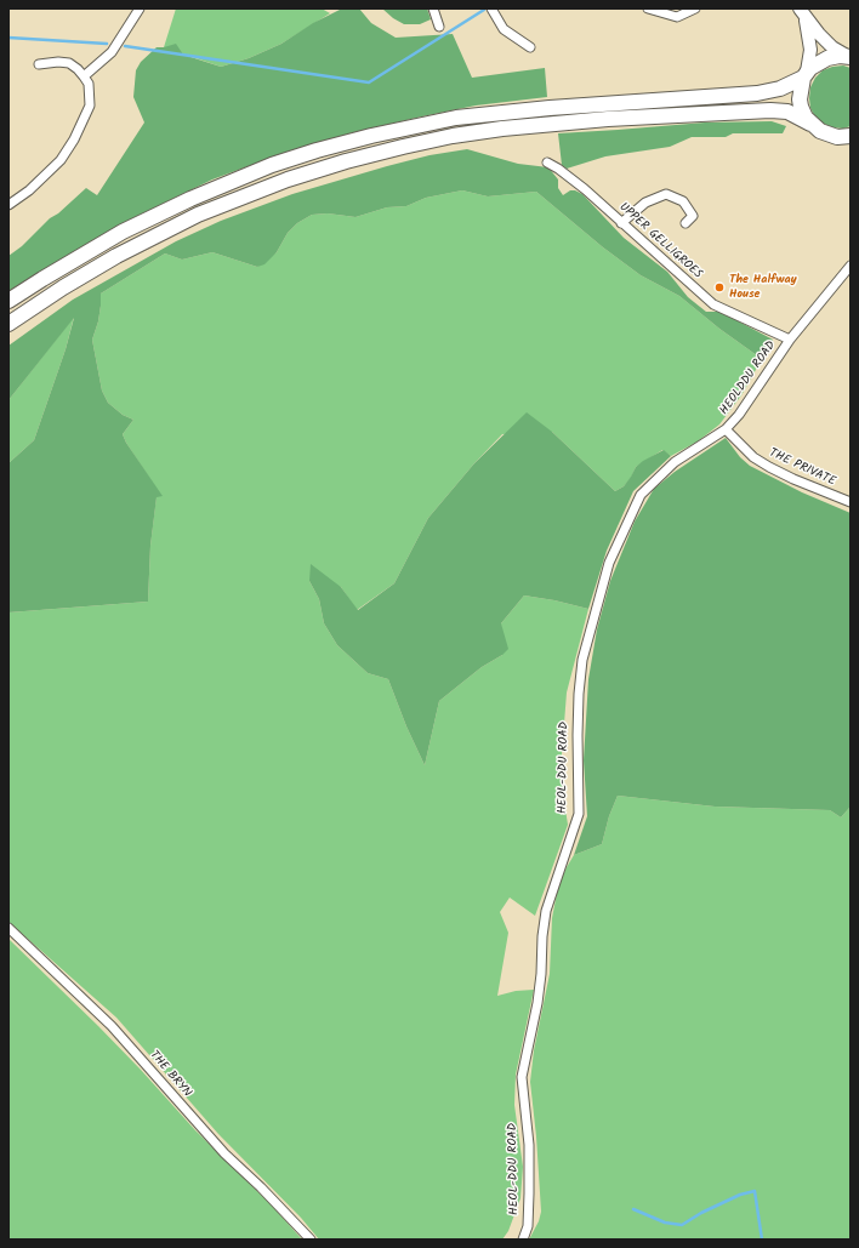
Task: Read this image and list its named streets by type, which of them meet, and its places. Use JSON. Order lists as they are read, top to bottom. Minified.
{"streets":{"street":["UPPER GELLIGROES","HEOLDDU ROAD","THE PRIVATE","HEOL-DDU ROAD","THE BRYN"]},"crossings":[["UPPER GELLIGROES","HEOLDDU ROAD"],["HEOLDDU ROAD","THE PRIVATE"],["HEOLDDU ROAD","HEOL-DDU ROAD"],["THE PRIVATE","HEOL-DDU ROAD"]],"places":["The Halfway House"]}
